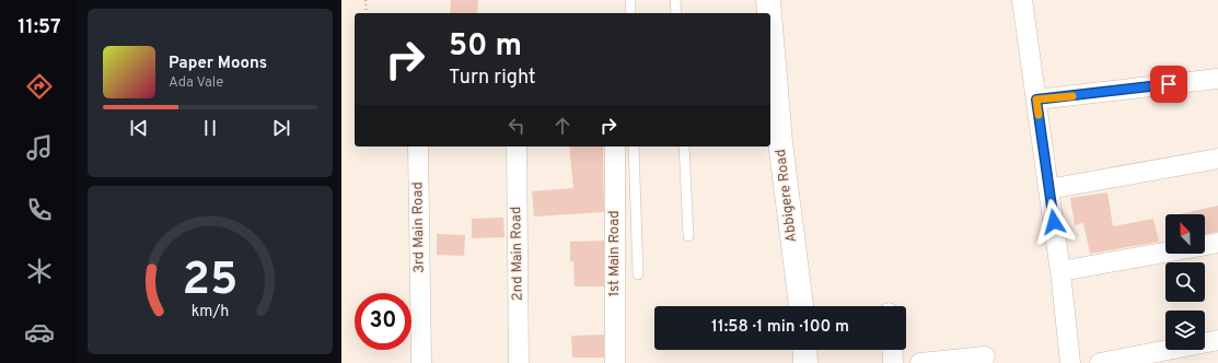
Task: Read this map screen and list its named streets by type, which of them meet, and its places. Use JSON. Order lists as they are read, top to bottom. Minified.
{"streets":{"street":["Abbigere Road","3rd Main Road","2nd Main Road","1st Main Road"]},"north":"top left","page":{"tabs":"11:57","turn":["50 m","Turn right"],"song":["Paper Moons","Ada Vale"],"limit":"30","trip":"11:58 · 1 min · 100 m","gauge":["25","km/h"]}}
